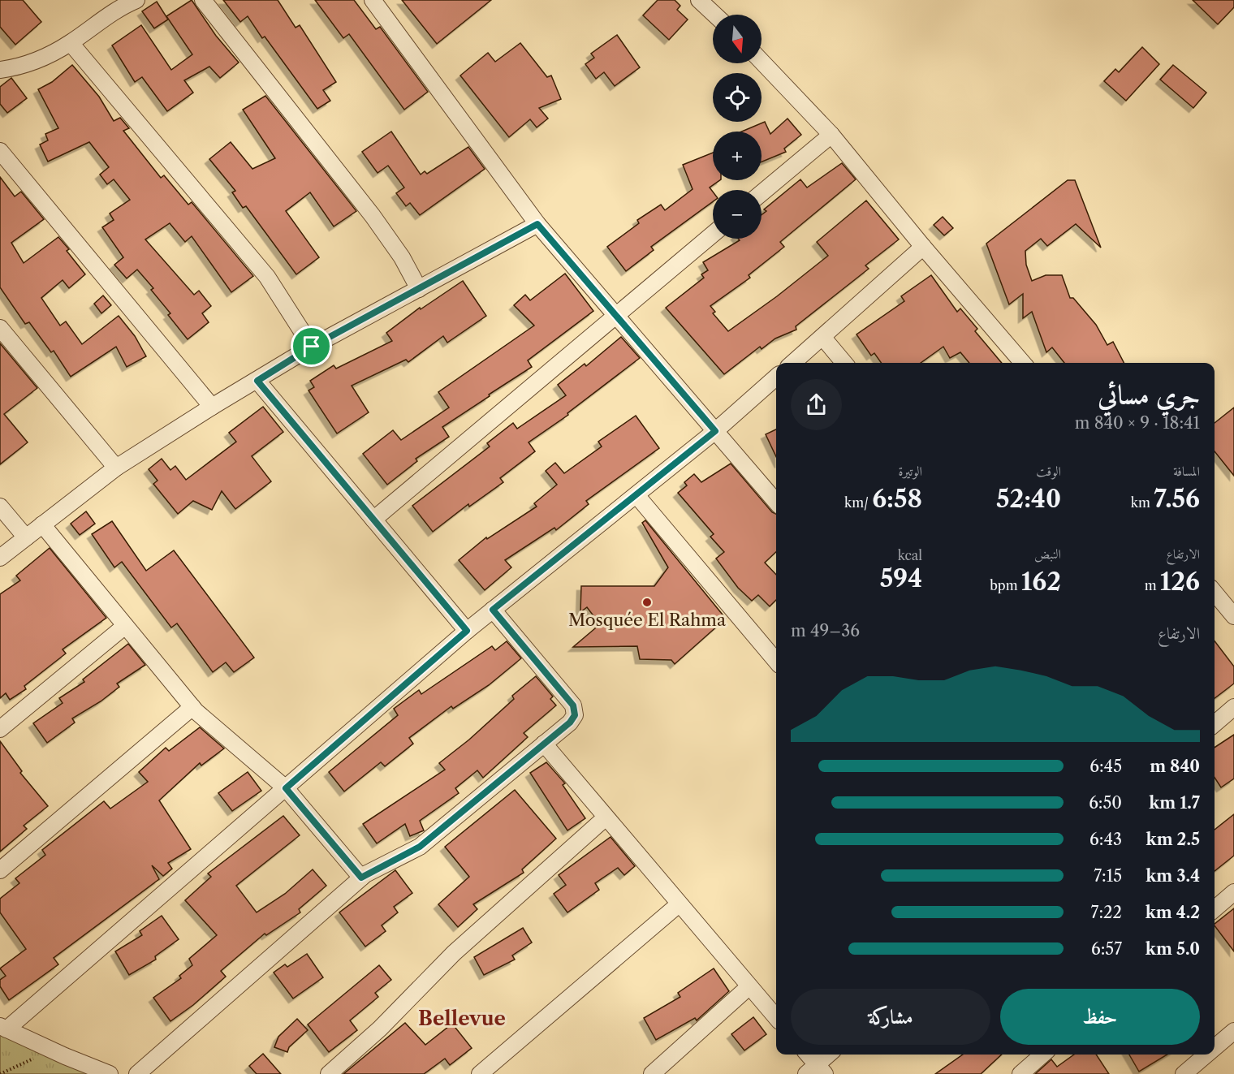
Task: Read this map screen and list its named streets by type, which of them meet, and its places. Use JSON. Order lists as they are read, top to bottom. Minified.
{"districts":["Bellevue"],"places":["Mosquée El Rahma"],"north":"bottom","page":{"map_buttons":["+","−"],"heading":["جري مسائي","18:41 · 9 × 840 m"],"stats":[["المسافة","7.56 km"],["الوقت","52:40"],["الوتيرة","6:58 /km"],["الارتفاع","126 m"],["النبض","162 bpm"],["kcal","594"]],"chart":["الارتفاع","36–49 m"],"list":[{"name":"840 m","note":"6:45"},{"name":"1.7 km","note":"6:50"},{"name":"2.5 km","note":"6:43"},{"name":"3.4 km","note":"7:15"},{"name":"4.2 km","note":"7:22"},{"name":"5.0 km","note":"6:57"}],"buttons":["حفظ","مشاركة"]}}
